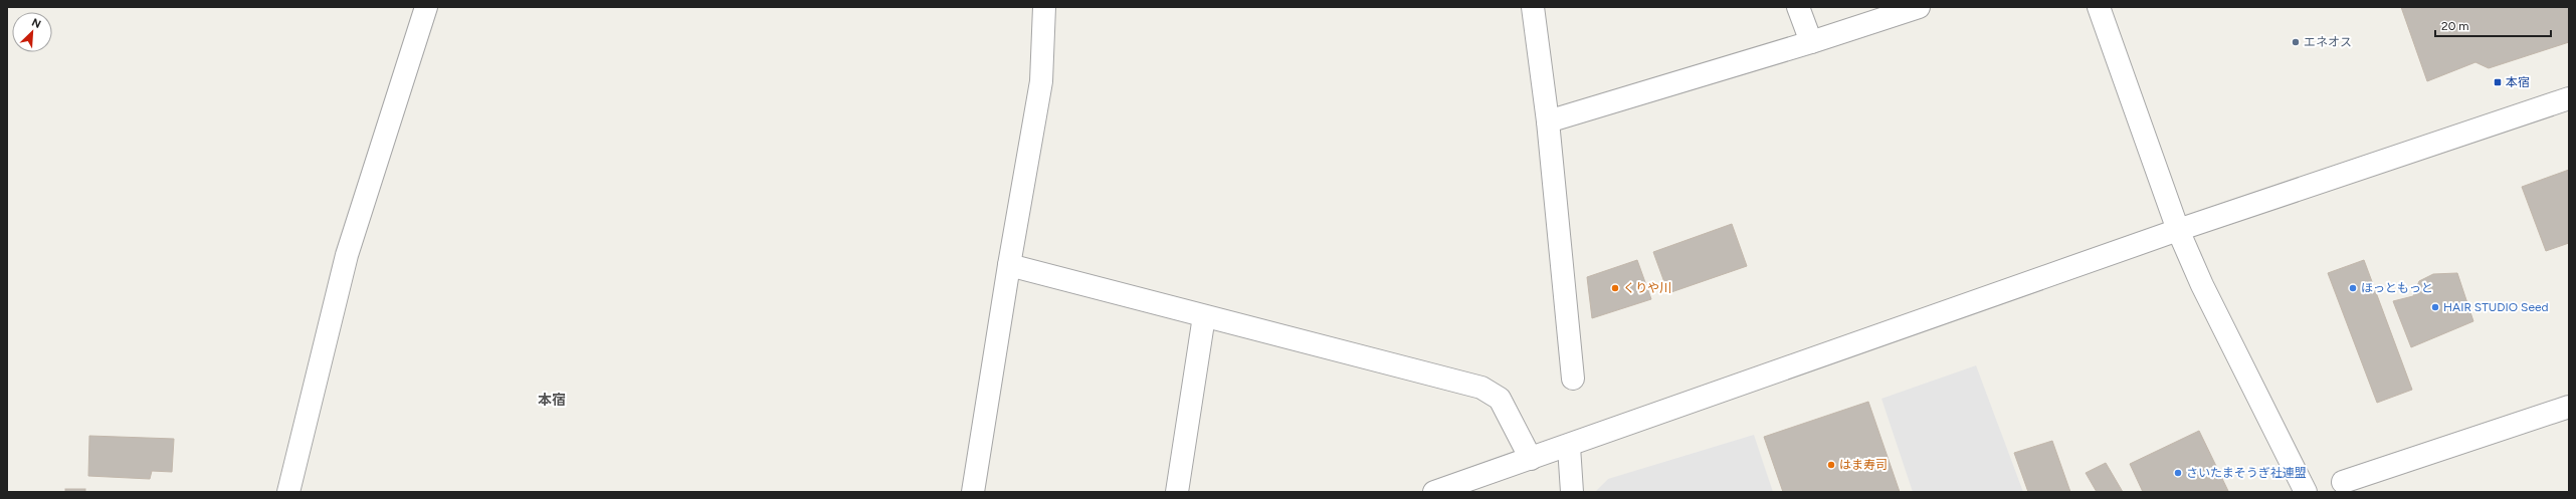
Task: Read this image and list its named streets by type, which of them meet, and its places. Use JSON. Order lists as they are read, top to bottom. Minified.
{"districts":["本宿"],"places":{"other":["エネオス","くりや川","ほっともっと","HAIR STUDIO Seed","はま寿司","さいたまそうぎ社連盟"],"transit":["本宿"]},"scale_bar":"20 m","north":"top right"}
